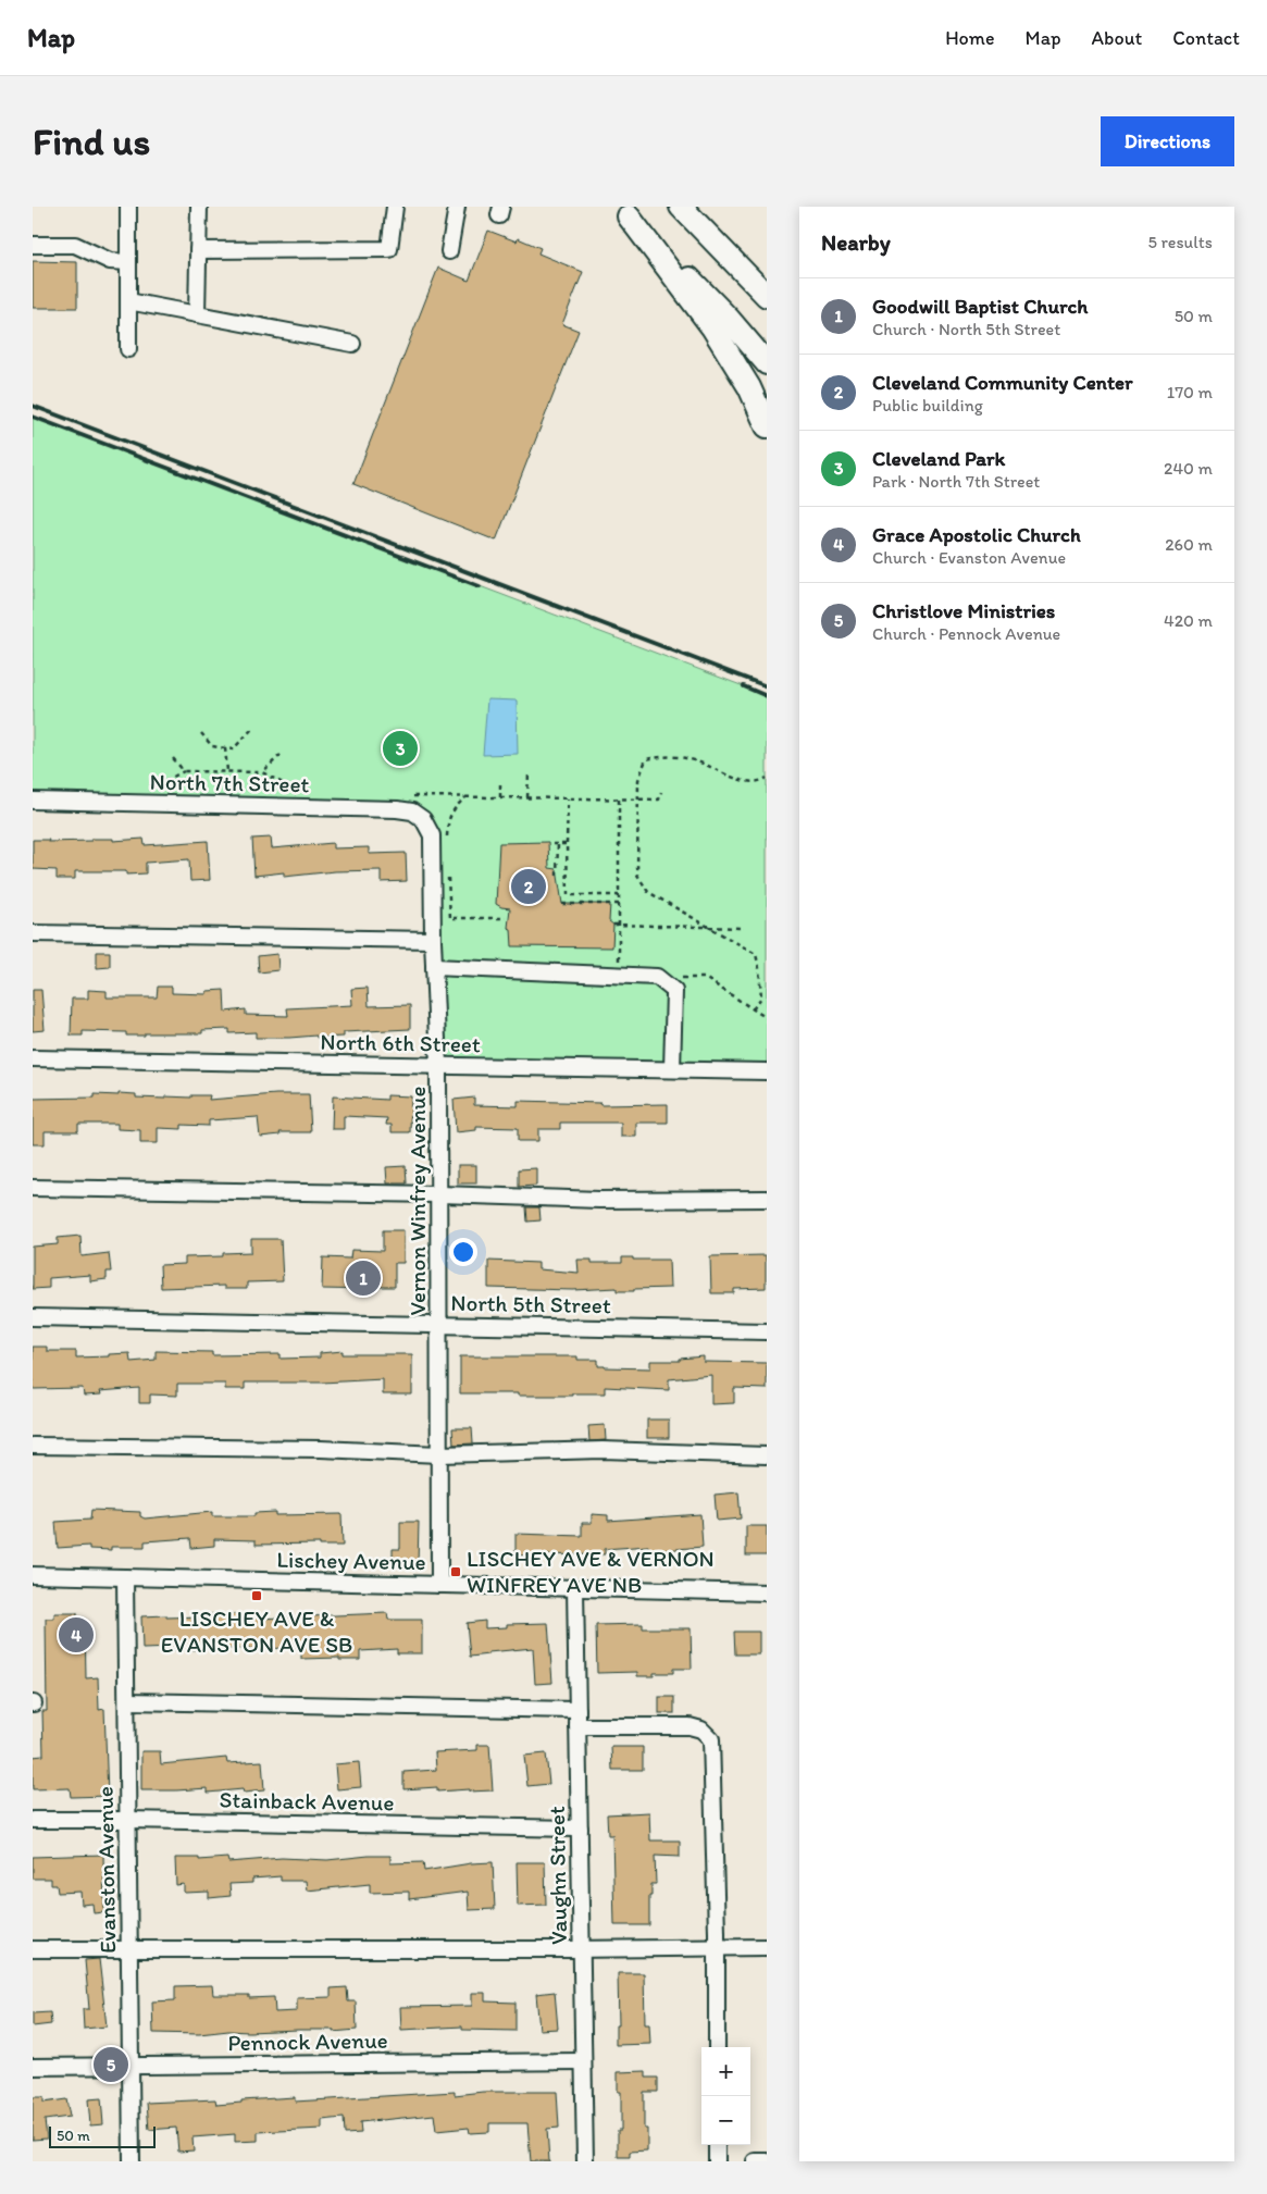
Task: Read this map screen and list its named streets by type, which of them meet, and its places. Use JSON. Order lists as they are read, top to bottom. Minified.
{"streets":{"street":["North 7th Street","North 6th Street","Vernon Winfrey Avenue","North 5th Street","Lischey Avenue","Stainback Avenue","Evanston Avenue","Vaughn Street","Pennock Avenue"]},"crossings":[["North 7th Street","Vernon Winfrey Avenue"],["North 6th Street","Vernon Winfrey Avenue"],["Vernon Winfrey Avenue","North 5th Street"],["Vernon Winfrey Avenue","Lischey Avenue"],["Lischey Avenue","Evanston Avenue"],["Lischey Avenue","Vaughn Street"],["Stainback Avenue","Evanston Avenue"],["Stainback Avenue","Vaughn Street"],["Evanston Avenue","Pennock Avenue"],["Vaughn Street","Pennock Avenue"]],"places":{"transit":["LISCHEY AVE & VERNON WINFREY AVE NB","LISCHEY AVE & EVANSTON AVE SB"]},"scale_bar":"50 m","page":{"header":"Map","nav":["Home","Map","About","Contact"],"buttons":"Directions","title":"Find us","heading":["Nearby","5 results"],"list":[{"mark":"1","name":"Goodwill Baptist Church","note":"Church · North 5th Street","value":"50 m"},{"mark":"2","name":"Cleveland Community Center","note":"Public building","value":"170 m"},{"mark":"3","name":"Cleveland Park","note":"Park · North 7th Street","value":"240 m"},{"mark":"4","name":"Grace Apostolic Church","note":"Church · Evanston Avenue","value":"260 m"},{"mark":"5","name":"Christlove Ministries","note":"Church · Pennock Avenue","value":"420 m"}],"pins":["3","2","1","4","5"],"map_buttons":["+","−"],"scale":"50 m"}}
